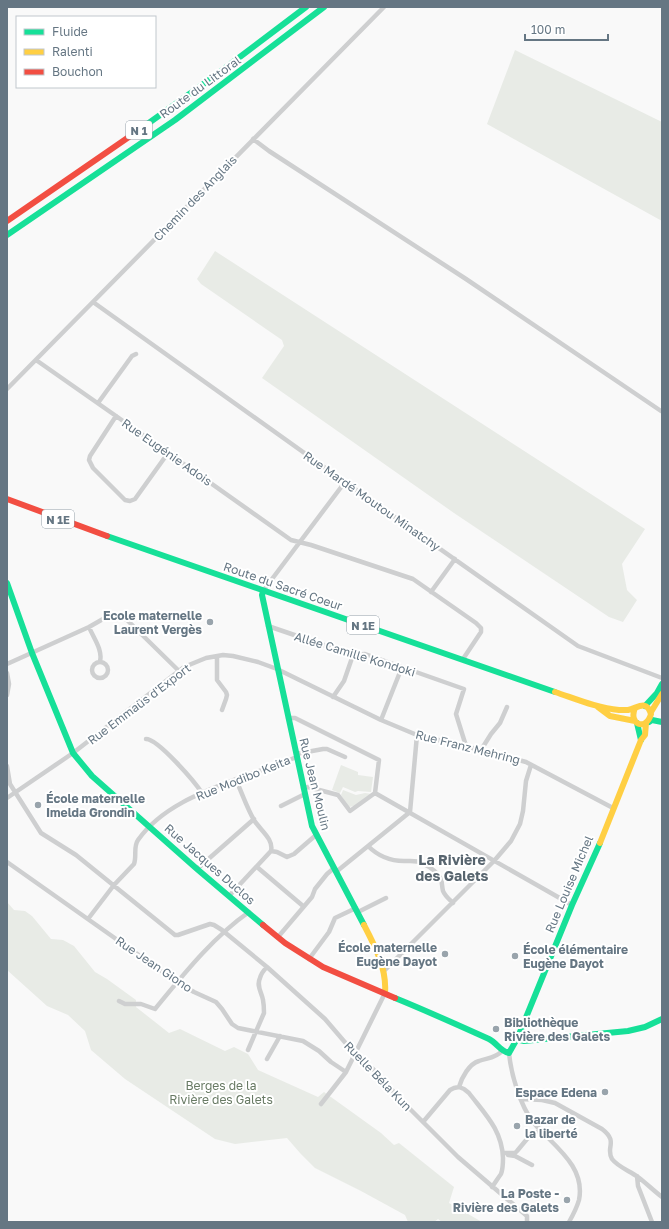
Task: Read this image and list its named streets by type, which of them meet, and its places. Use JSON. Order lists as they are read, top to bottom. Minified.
{"streets":{"main road":["Route du Littoral","N 1","N 1E","Route du Sacré Coeur","Rue Jean Moulin","Rue Jacques Duclos","Rue Louise Michel"],"street":["Chemin des Anglais","Rue Eugénie Adois","Rue Mardé Moutou Minatchy","Allée Camille Kondoki","Rue Emmaüs d'Export","Rue Franz Mehring","Rue Modibo Keita","Rue Jean Giono","Ruelle Béla Kun"]},"crossings":[["Chemin des Anglais","Rue Eugénie Adois"],["Chemin des Anglais","Rue Mardé Moutou Minatchy"],["Rue Eugénie Adois","Route du Sacré Coeur"],["Route du Sacré Coeur","Rue Jean Moulin"],["Route du Sacré Coeur","Rue Louise Michel"],["Allée Camille Kondoki","Rue Franz Mehring"],["Allée Camille Kondoki","Rue Jean Moulin"],["Rue Emmaüs d'Export","Rue Franz Mehring"],["Rue Emmaüs d'Export","Rue Jean Moulin"],["Rue Emmaüs d'Export","Rue Jacques Duclos"],["Rue Franz Mehring","Rue Jean Moulin"],["Rue Franz Mehring","Rue Louise Michel"],["Rue Modibo Keita","Rue Jean Moulin"],["Rue Modibo Keita","Rue Jacques Duclos"],["Rue Modibo Keita","Rue Jean Giono"],["Rue Modibo Keita","Ruelle Béla Kun"],["Rue Jean Moulin","Rue Jacques Duclos"],["Rue Jacques Duclos","Rue Louise Michel"]],"districts":["La Rivière des Galets"],"parks":["Berges de la Rivière des Galets"],"places":["Ecole maternelle Laurent Vergès","École maternelle Imelda Grondin","École maternelle Eugène Dayot","École élémentaire Eugène Dayot","Bibliothèque Rivière des Galets","Espace Edena","Bazar de la liberté","La Poste - Rivière des Galets"],"legend":["Fluide","Ralenti","Bouchon"],"scale_bar":"100 m"}
